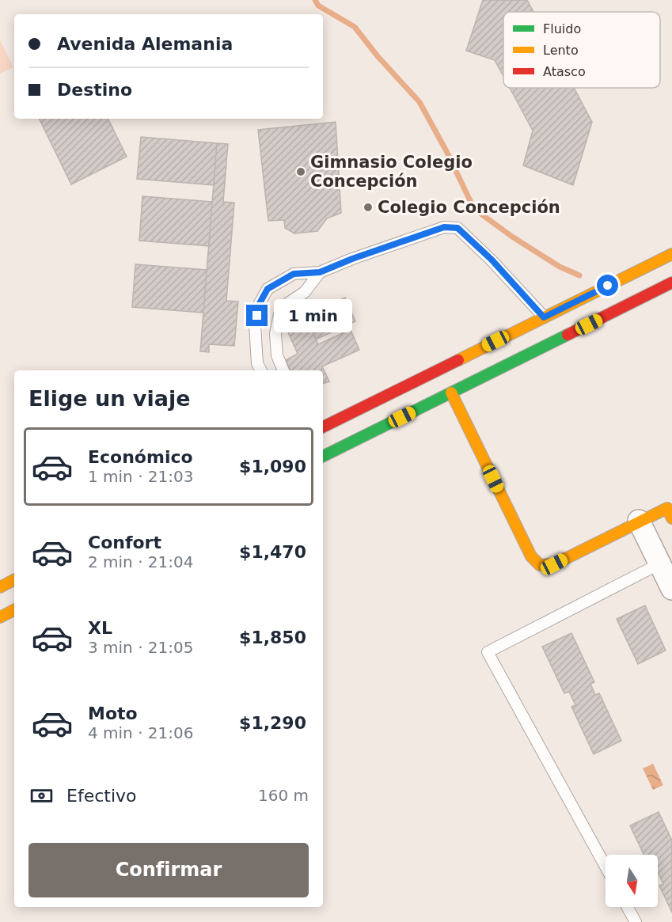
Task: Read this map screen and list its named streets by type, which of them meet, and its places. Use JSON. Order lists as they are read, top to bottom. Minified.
{"places":["Gimnasio Colegio Concepción","Colegio Concepción"],"legend":["Fluido","Lento","Atasco"],"north":"bottom","page":{"banner":["Avenida Alemania","Destino"],"bubble":"1 min","heading":"Elige un viaje","list":[{"name":"Económico","note":"1 min · 21:03","value":"$1,090"},{"name":"Confort","note":"2 min · 21:04","value":"$1,470"},{"name":"XL","note":"3 min · 21:05","value":"$1,850"},{"name":"Moto","note":"4 min · 21:06","value":"$1,290"}],"pay":["Efectivo","160 m"],"buttons":"Confirmar"}}
